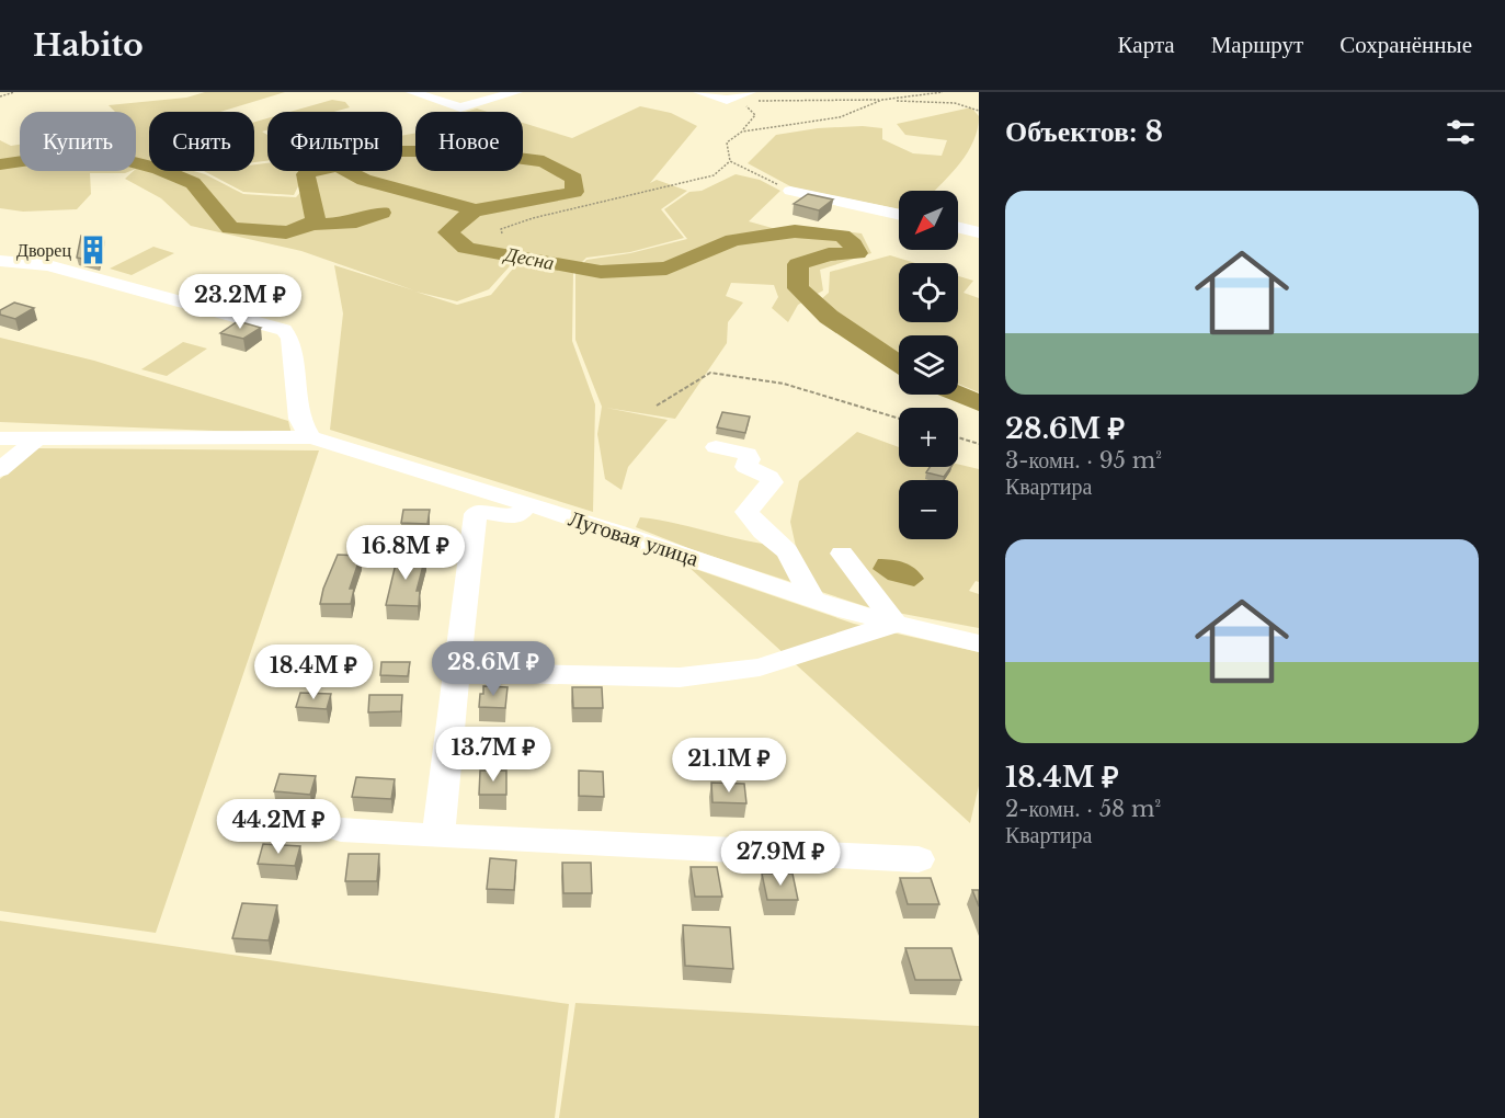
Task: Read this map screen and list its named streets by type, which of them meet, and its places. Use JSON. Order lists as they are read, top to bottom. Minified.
{"streets":{"street":["Луговая улица"]},"water":["Десна"],"places":{"building":["Дворец"]},"north":"bottom left","page":{"header":"Habito","nav":["Карта","Маршрут","Сохранённые"],"heading":"Объектов: 8","chip":["Купить","Снять","Фильтры","Новое"],"list":[{"name":"28.6M ₽","note":"3-комн. · 95 m² · Квартира"},{"name":"18.4M ₽","note":"2-комн. · 58 m² · Квартира"}],"map_buttons":["+","−"],"price":["23.2M ₽","16.8M ₽","28.6M ₽","18.4M ₽","13.7M ₽","21.1M ₽","44.2M ₽","27.9M ₽"]}}
